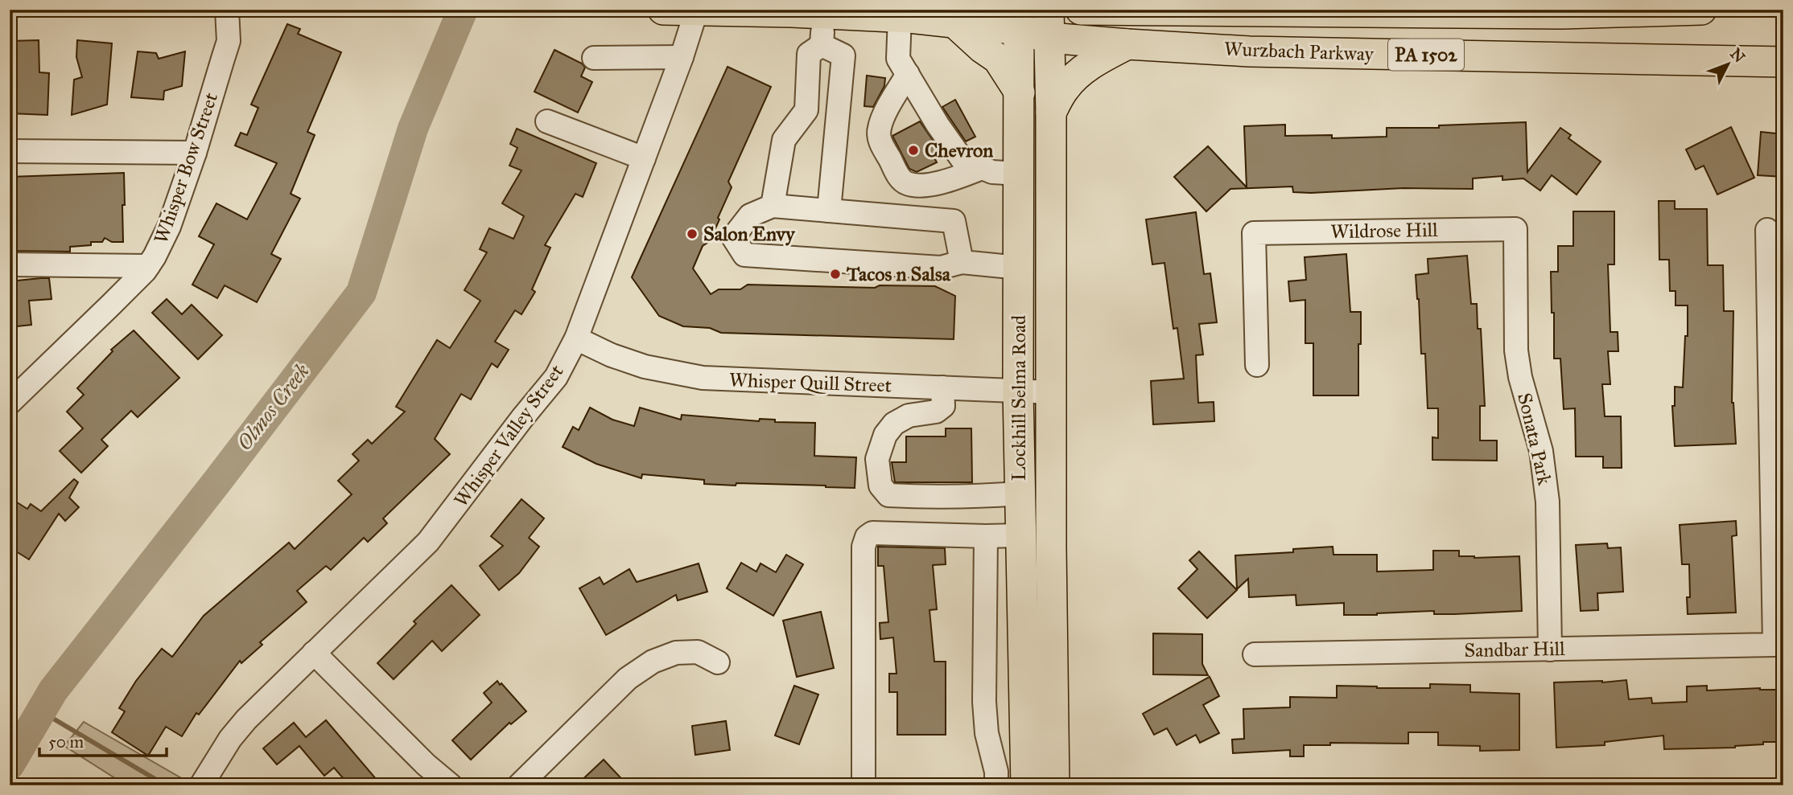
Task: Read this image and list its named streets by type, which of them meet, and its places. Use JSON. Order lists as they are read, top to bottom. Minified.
{"streets":{"main road":["Wurzbach Parkway","PA 1502","Lockhill Selma Road"],"street":["Whisper Bow Street","Wildrose Hill","Whisper Quill Street","Whisper Valley Street","Sonata Park","Sandbar Hill"]},"crossings":[["Wurzbach Parkway","Lockhill Selma Road"],["Wurzbach Parkway","Whisper Valley Street"],["Wildrose Hill","Sonata Park"],["Whisper Quill Street","Lockhill Selma Road"],["Whisper Quill Street","Whisper Valley Street"],["Sonata Park","Sandbar Hill"]],"water":["Olmos Creek"],"places":["Chevron","Salon Envy","Tacos n Salsa"],"scale_bar":"50 m","north":"top right"}
